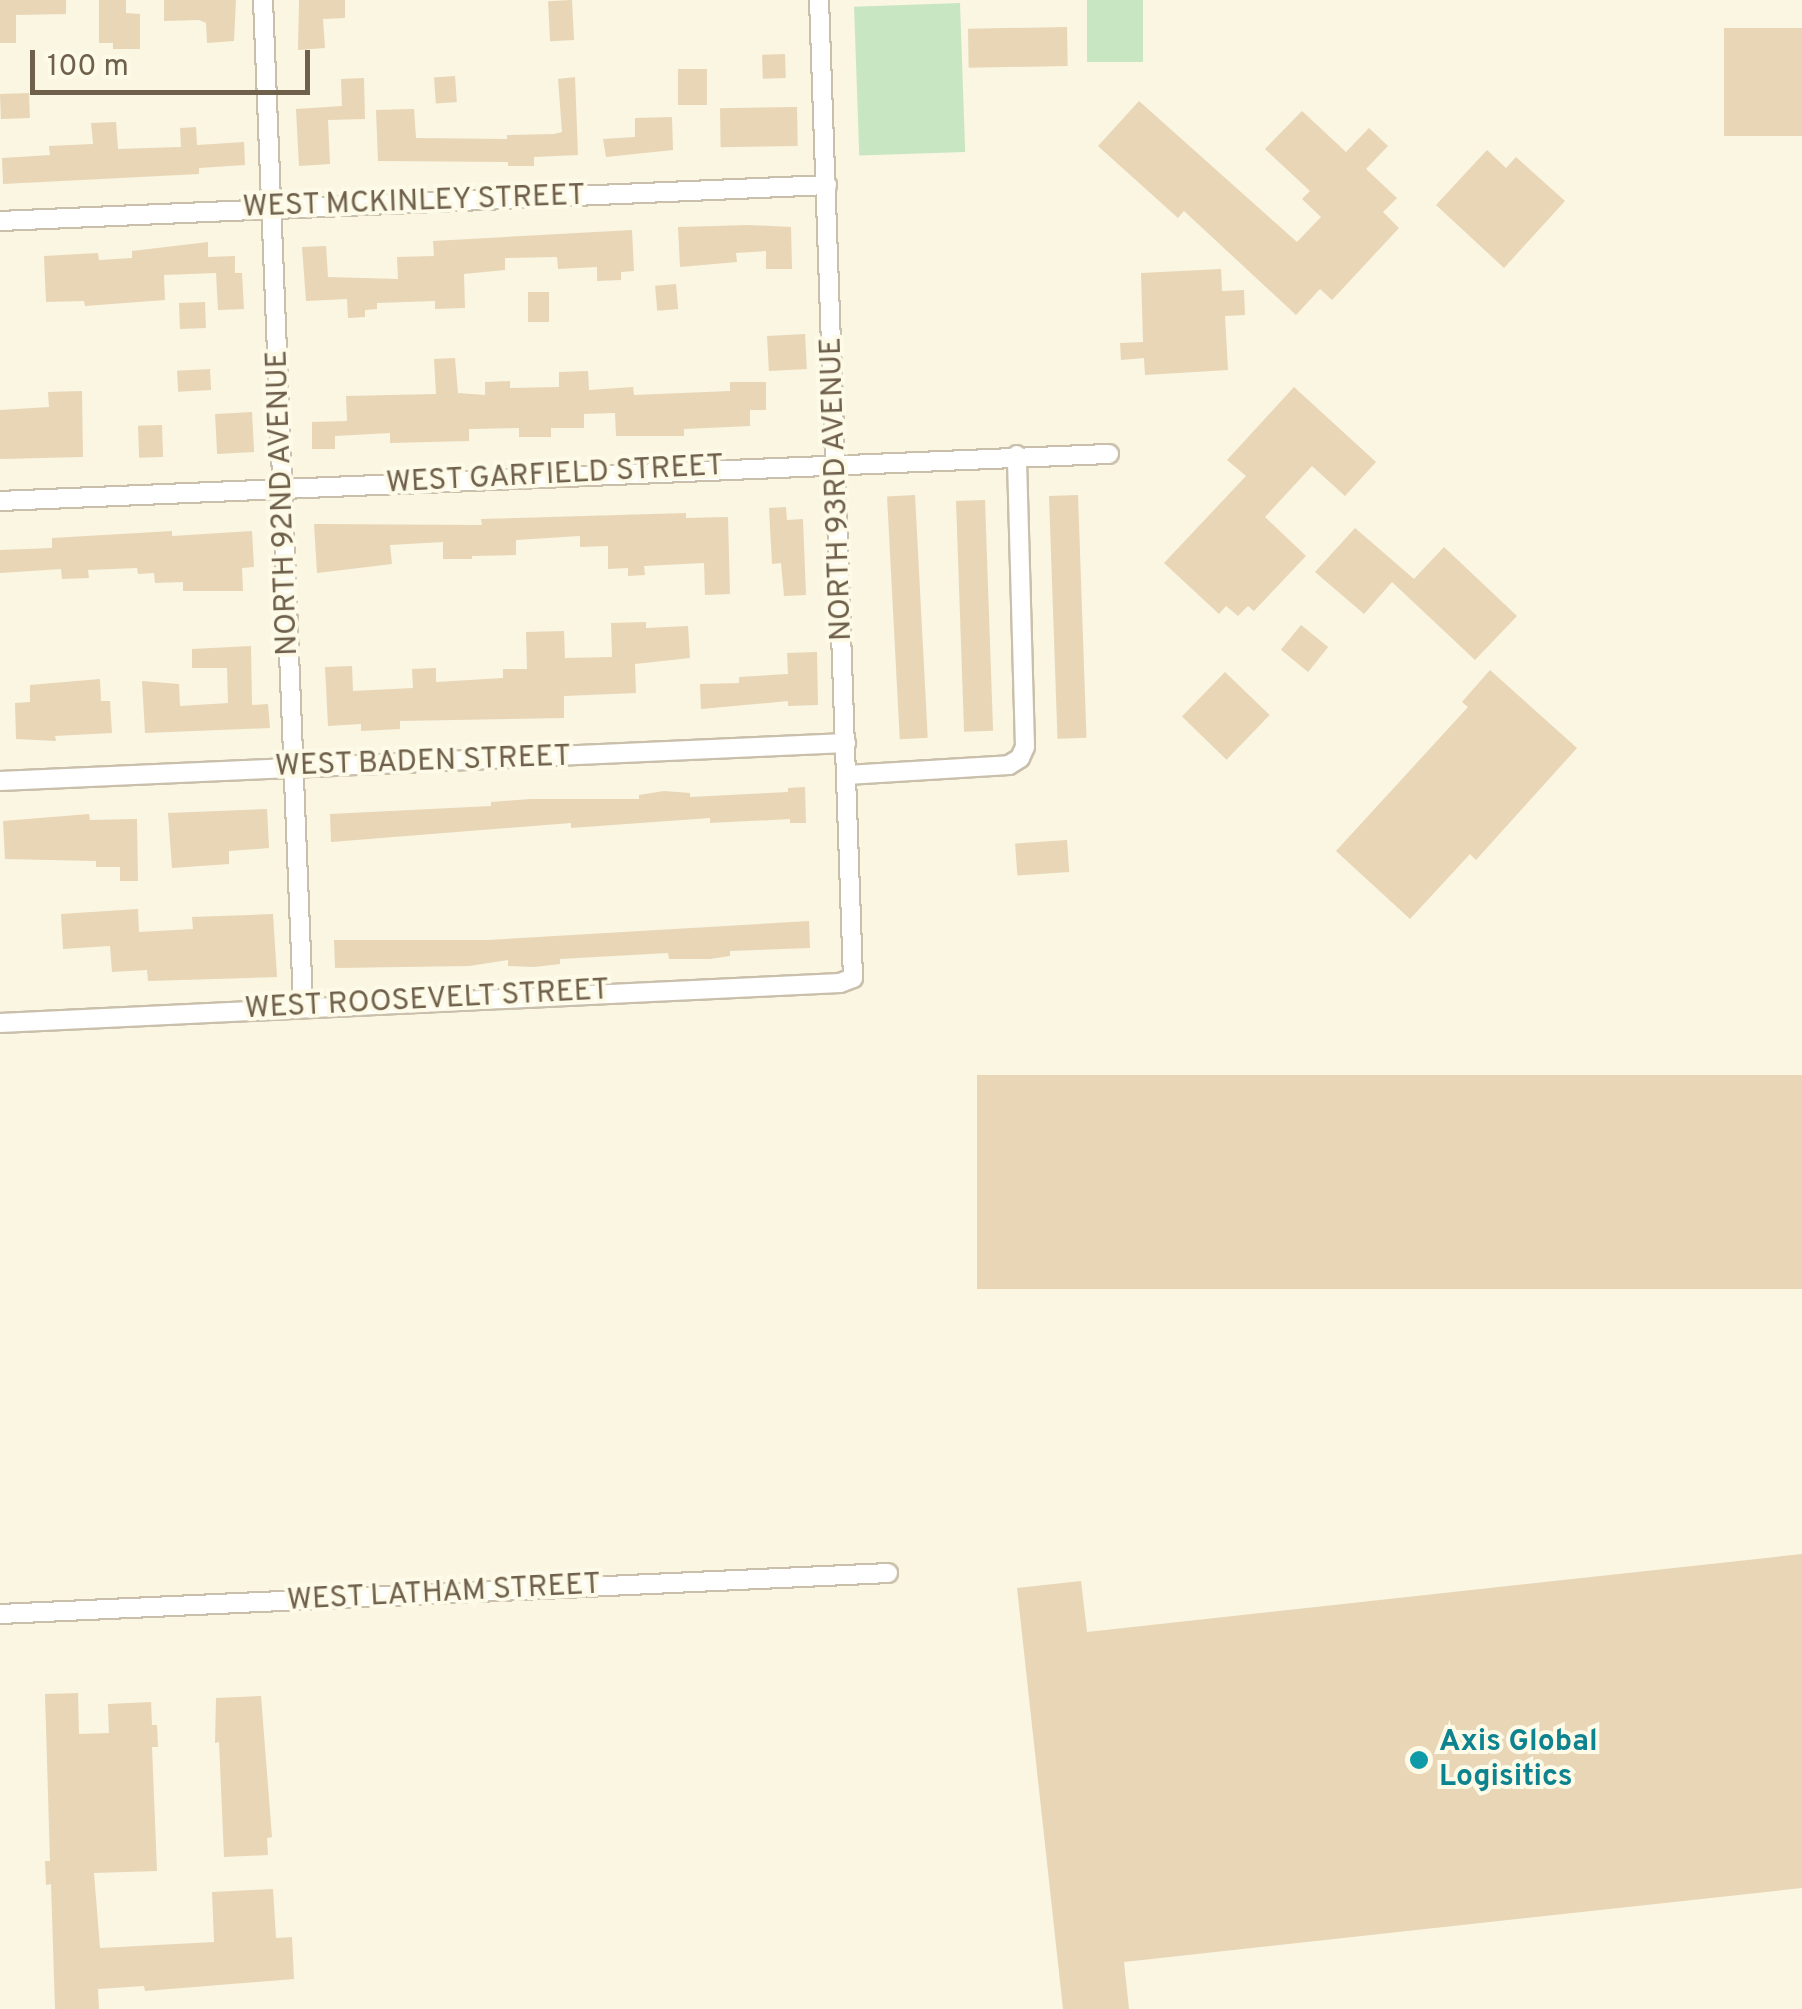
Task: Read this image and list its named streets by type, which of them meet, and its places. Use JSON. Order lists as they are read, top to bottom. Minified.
{"streets":{"street":["WEST MCKINLEY STREET","WEST GARFIELD STREET","NORTH 93RD AVENUE","NORTH 92ND AVENUE","WEST BADEN STREET","WEST ROOSEVELT STREET","WEST LATHAM STREET"]},"crossings":[["WEST MCKINLEY STREET","NORTH 93RD AVENUE"],["WEST MCKINLEY STREET","NORTH 92ND AVENUE"],["WEST GARFIELD STREET","NORTH 93RD AVENUE"],["WEST GARFIELD STREET","NORTH 92ND AVENUE"],["NORTH 93RD AVENUE","WEST BADEN STREET"],["NORTH 93RD AVENUE","WEST ROOSEVELT STREET"],["NORTH 92ND AVENUE","WEST BADEN STREET"],["NORTH 92ND AVENUE","WEST ROOSEVELT STREET"]],"places":["Axis Global Logisitics"],"scale_bar":"100 m"}
